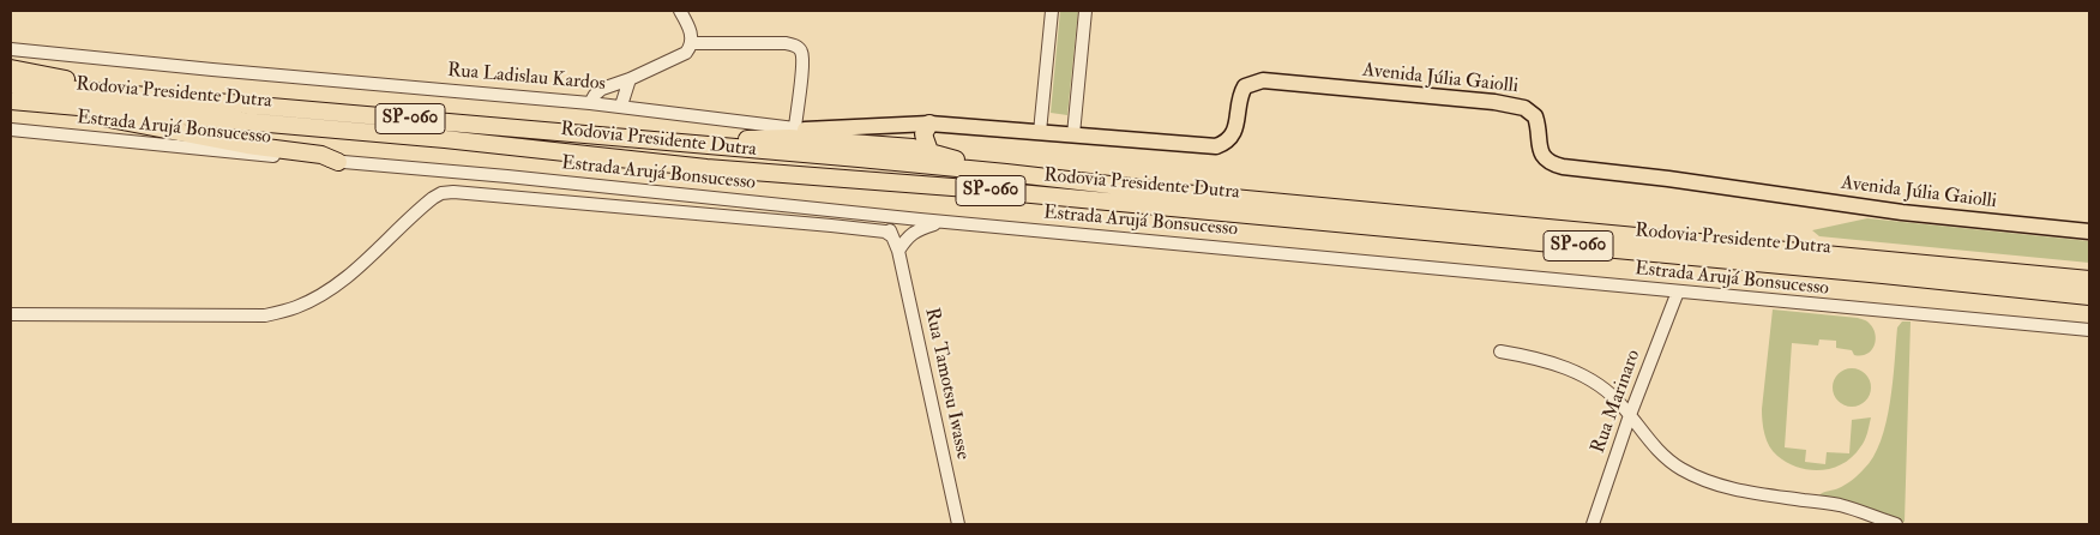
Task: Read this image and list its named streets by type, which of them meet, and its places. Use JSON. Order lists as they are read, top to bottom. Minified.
{"streets":{"highway":["Rodovia Presidente Dutra","SP-060"],"main road":["Avenida Júlia Gaiolli"],"street":["Rua Ladislau Kardos","Estrada Arujá Bonsucesso","Rua Tamotsu Iwasse","Rua Marinaro"]},"crossings":[["Estrada Arujá Bonsucesso","Rua Tamotsu Iwasse"],["Estrada Arujá Bonsucesso","Rua Marinaro"]]}
